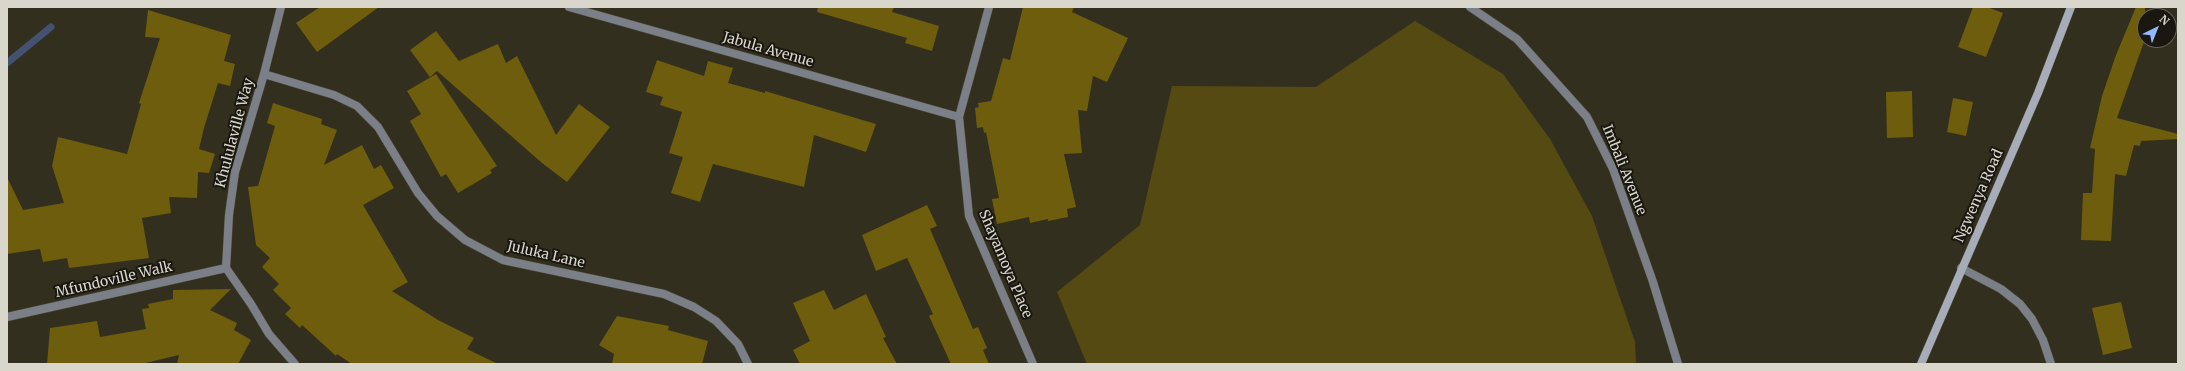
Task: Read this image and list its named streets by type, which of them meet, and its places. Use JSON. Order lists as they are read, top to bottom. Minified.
{"streets":{"street":["Jabula Avenue","Khululaville Way","Imbali Avenue","Ngwenya Road","Juluka Lane","Shayamoya Place","Mfundoville Walk"]},"crossings":[["Jabula Avenue","Shayamoya Place"],["Khululaville Way","Juluka Lane"],["Khululaville Way","Mfundoville Walk"]],"north":"top right"}
